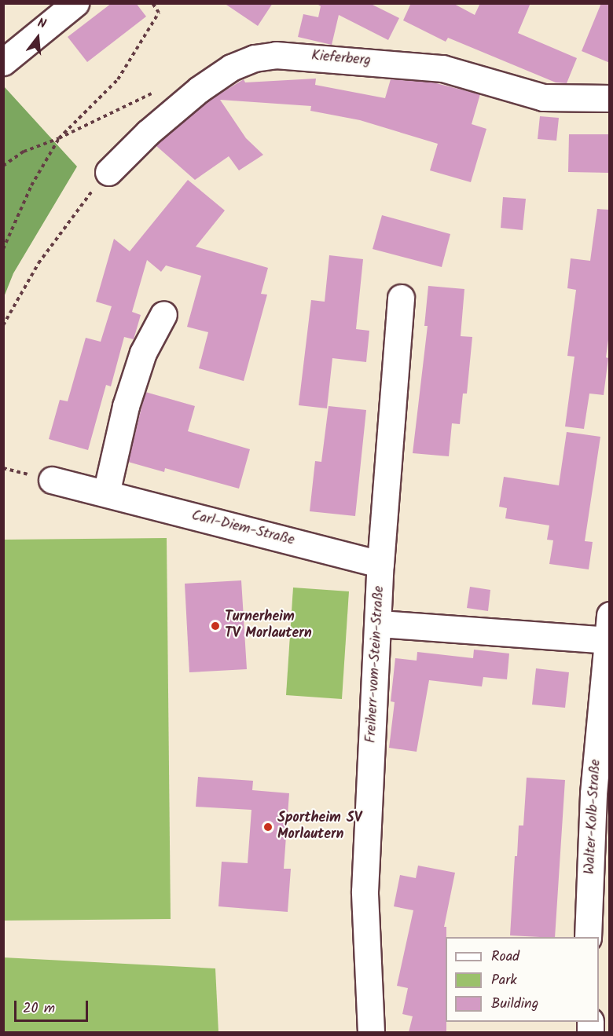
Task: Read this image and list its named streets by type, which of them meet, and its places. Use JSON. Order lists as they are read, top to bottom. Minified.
{"streets":{"street":["Kieferberg","Carl-Diem-Straße","Freiherr-vom-Stein-Straße","Walter-Kolb-Straße"]},"crossings":[["Carl-Diem-Straße","Freiherr-vom-Stein-Straße"]],"places":["Turnerheim TV Morlautern","Sportheim SV Morlautern"],"legend":["Road","Park","Building"],"scale_bar":"20 m","north":"top"}
